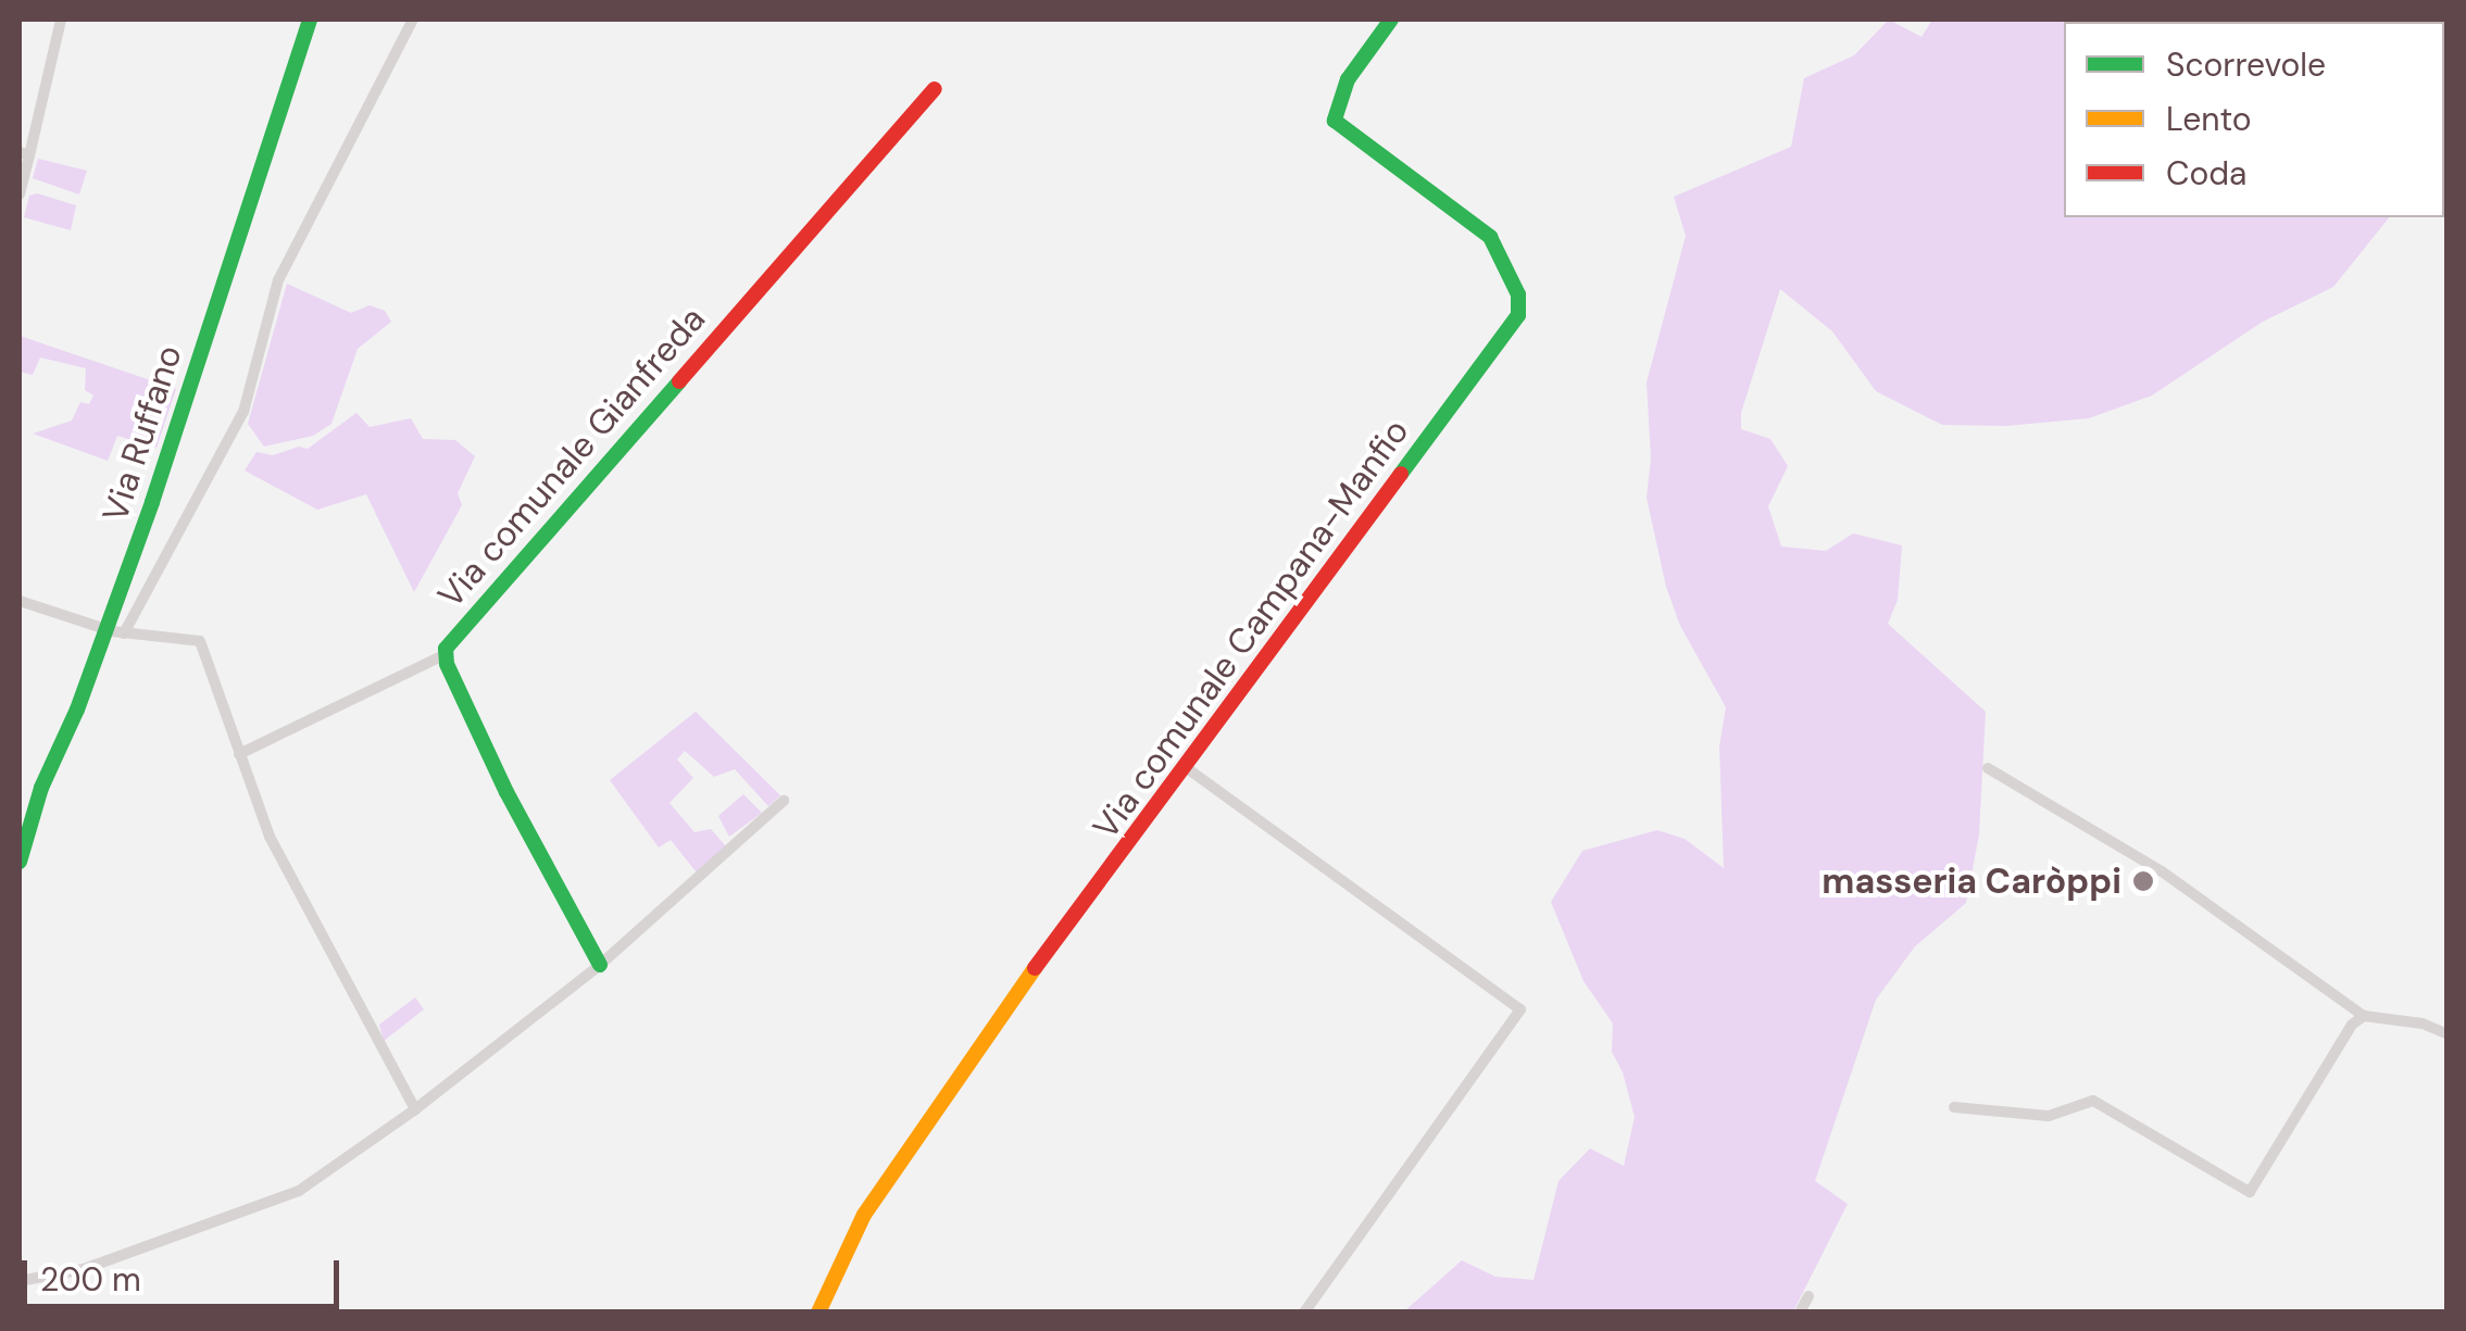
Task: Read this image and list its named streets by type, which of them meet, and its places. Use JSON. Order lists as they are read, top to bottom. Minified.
{"streets":{"street":["Via Ruffano","Via comunale Gianfreda","Via comunale Campana-Manfio"]},"places":["masseria Caròppi"],"legend":["Scorrevole","Lento","Coda"],"scale_bar":"200 m"}
